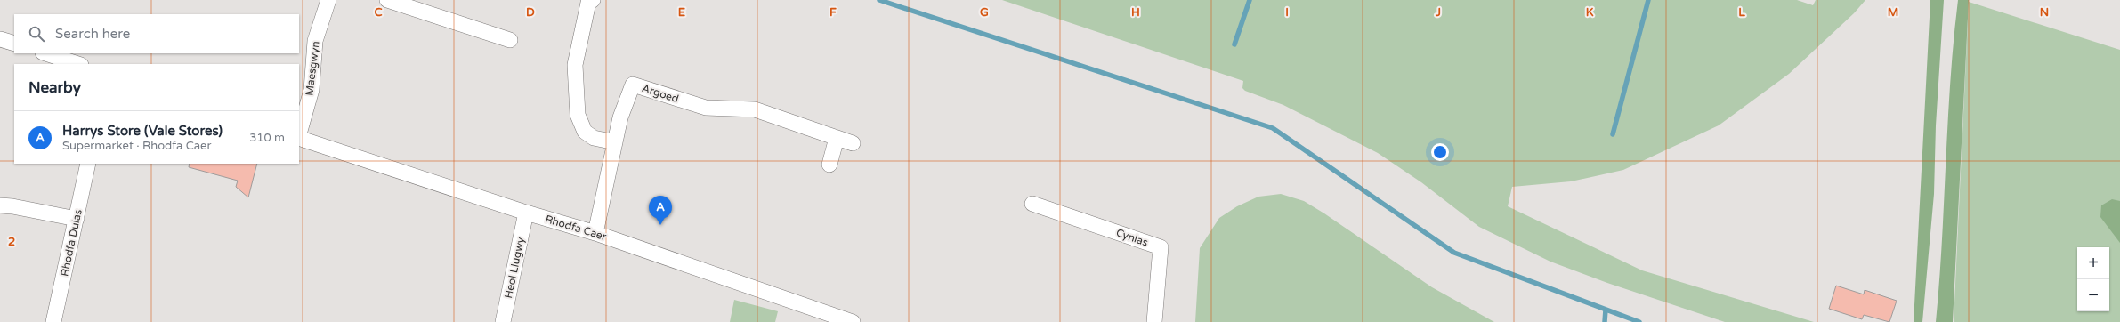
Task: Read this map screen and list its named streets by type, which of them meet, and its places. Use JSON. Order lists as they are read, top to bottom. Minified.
{"streets":{"street":["Maesgwyn","Argoed","Rhodfa Caer","Cynlas","Rhodfa Dulas","Heol Llugwy"]},"crossings":[["Argoed","Rhodfa Caer"],["Rhodfa Caer","Heol Llugwy"]],"page":{"search":"Search here","heading":"Nearby","list":[{"mark":"A","name":"Harrys Store (Vale Stores)","note":"Supermarket · Rhodfa Caer","value":"310 m"}],"pins":"A","map_buttons":["+","−"]},"grid":{"columns":["C","D","E","F","G","H","I","J","K","L","M","N"],"rows":["2"]}}
